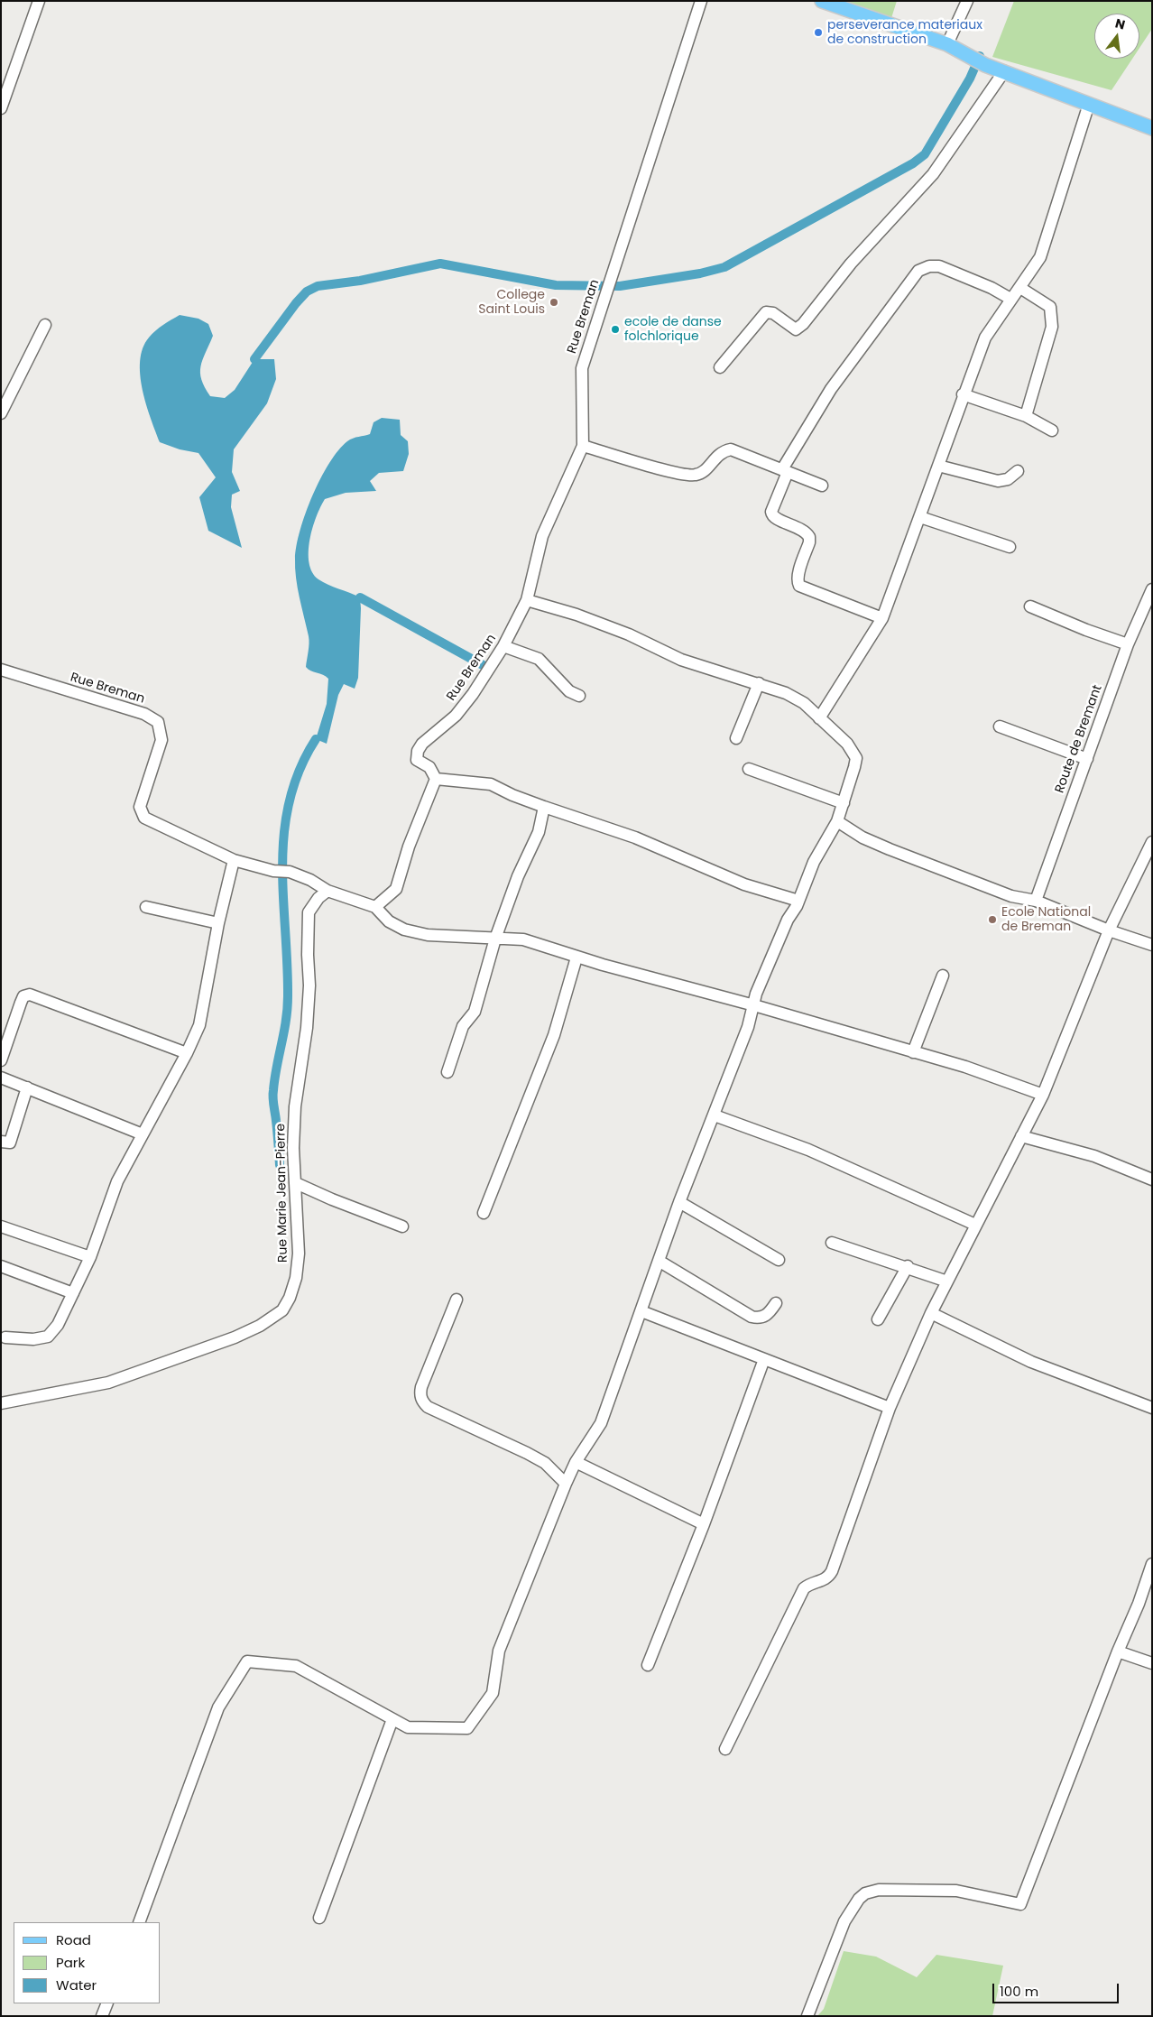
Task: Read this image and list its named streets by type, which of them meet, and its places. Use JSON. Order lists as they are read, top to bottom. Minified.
{"streets":{"street":["Rue Breman","Route de Bremant","Rue Marie Jean-Pierre"]},"crossings":[["Rue Breman","Rue Marie Jean-Pierre"]],"places":["perseverance materiaux de construction","College Saint Louis","ecole de danse folchlorique","Ecole National de Breman"],"legend":["Road","Park","Water"],"scale_bar":"100 m","north":"top"}
